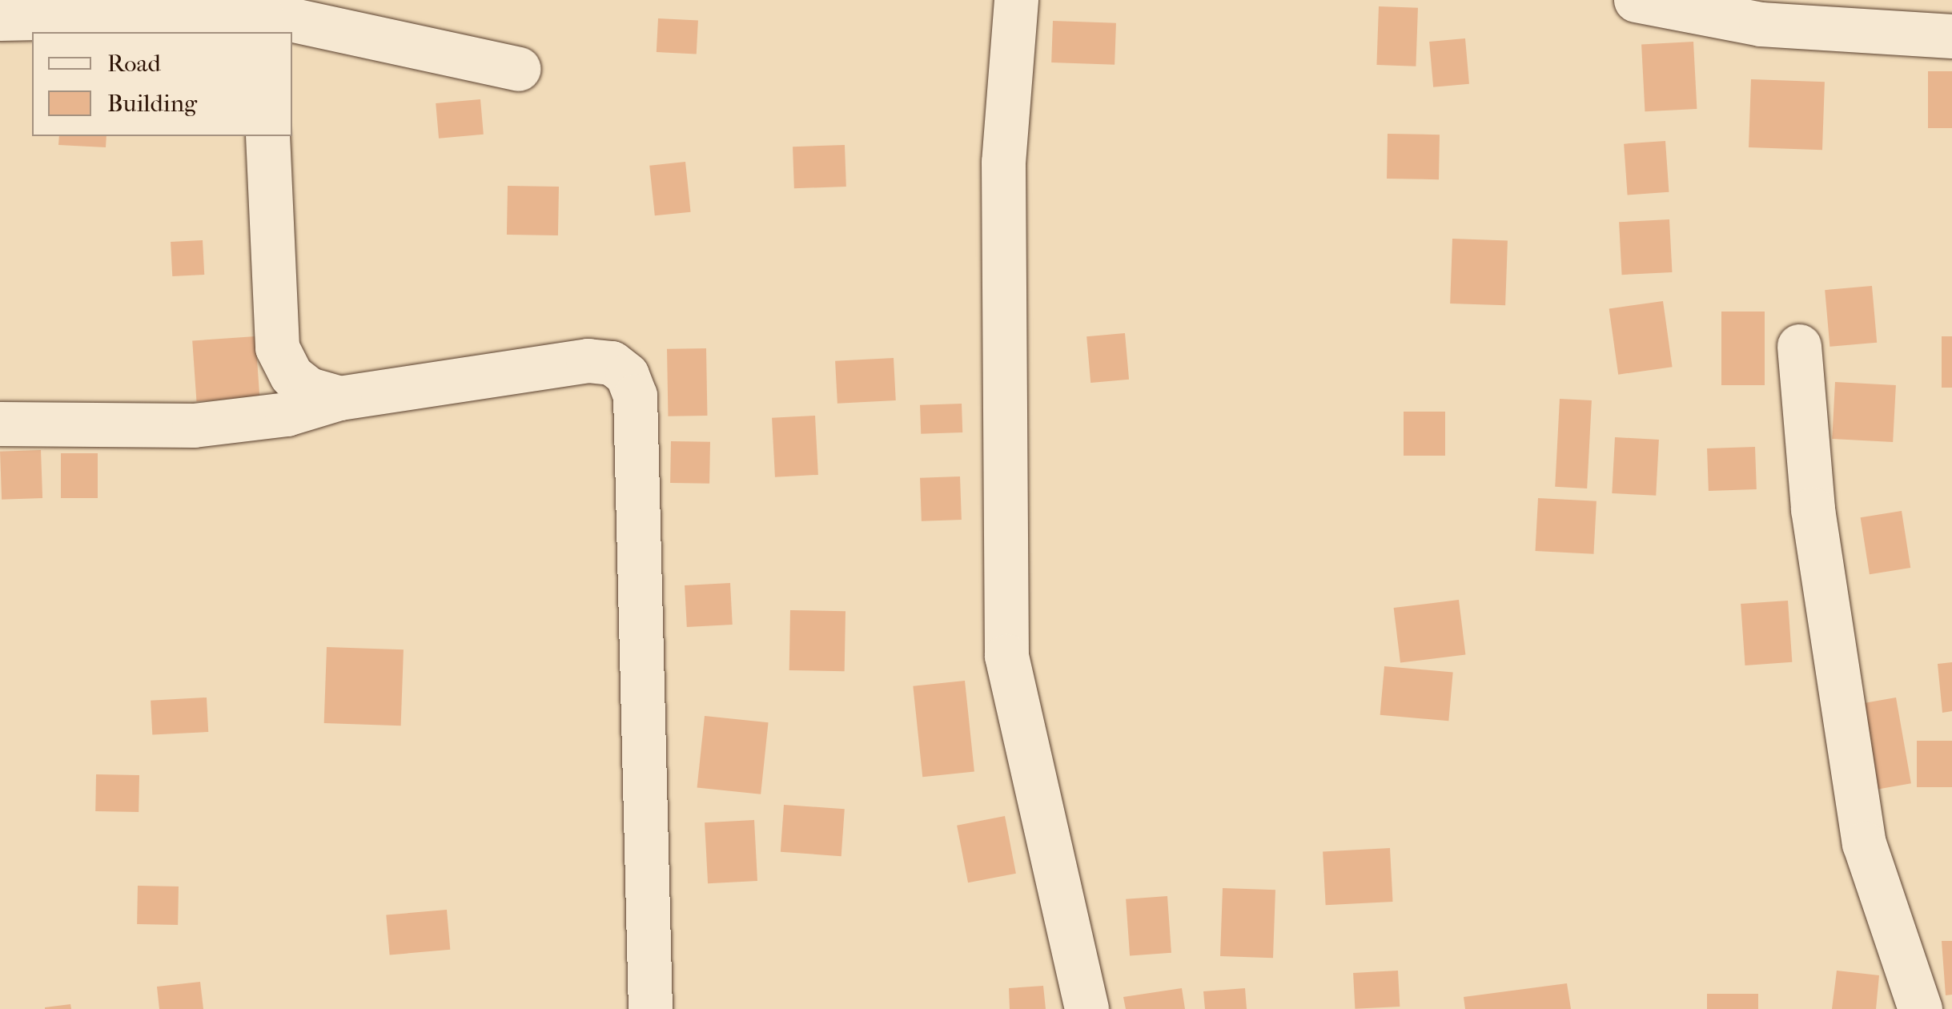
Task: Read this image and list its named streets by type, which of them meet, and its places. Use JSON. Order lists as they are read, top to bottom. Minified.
{"legend":["Road","Building"]}
